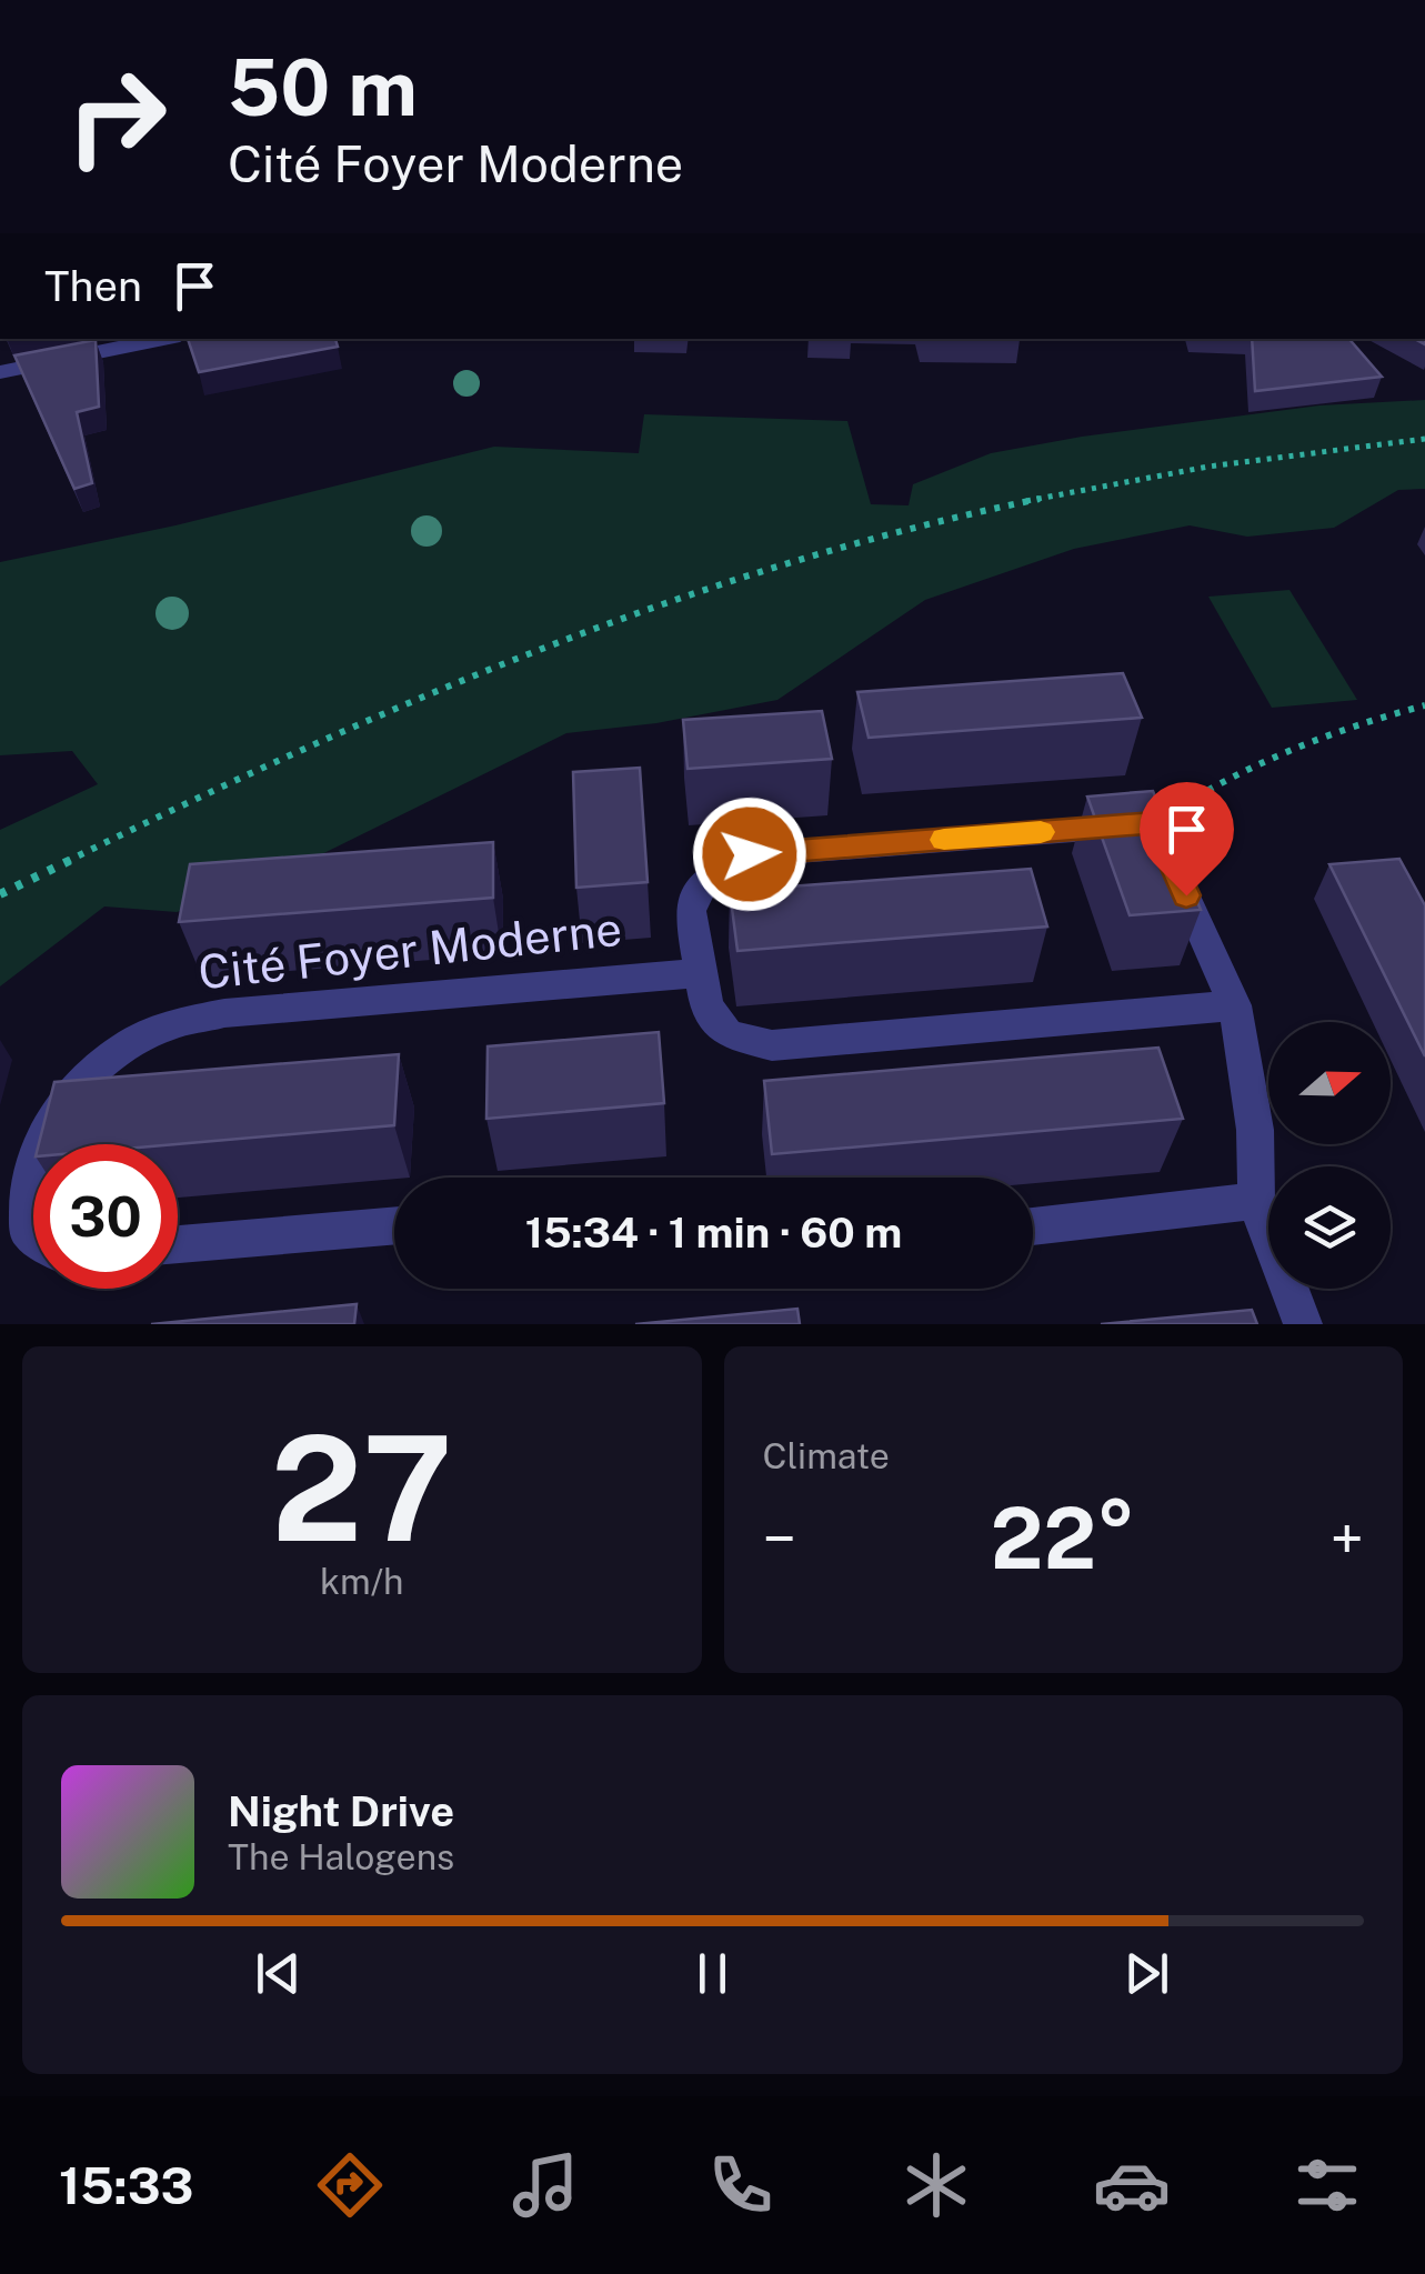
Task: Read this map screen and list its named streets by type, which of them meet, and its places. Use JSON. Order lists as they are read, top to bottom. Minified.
{"streets":{"street":["Cité Foyer Moderne"]},"north":"right","page":{"turn":["50 m","Cité Foyer Moderne"],"then":"Then","limit":"30","trip":"15:34 · 1 min · 60 m","tile":[["27","km/h"],"Climate"],"heat":["−","22°","+"],"song":["Night Drive","The Halogens"],"tabs":"15:33"}}
